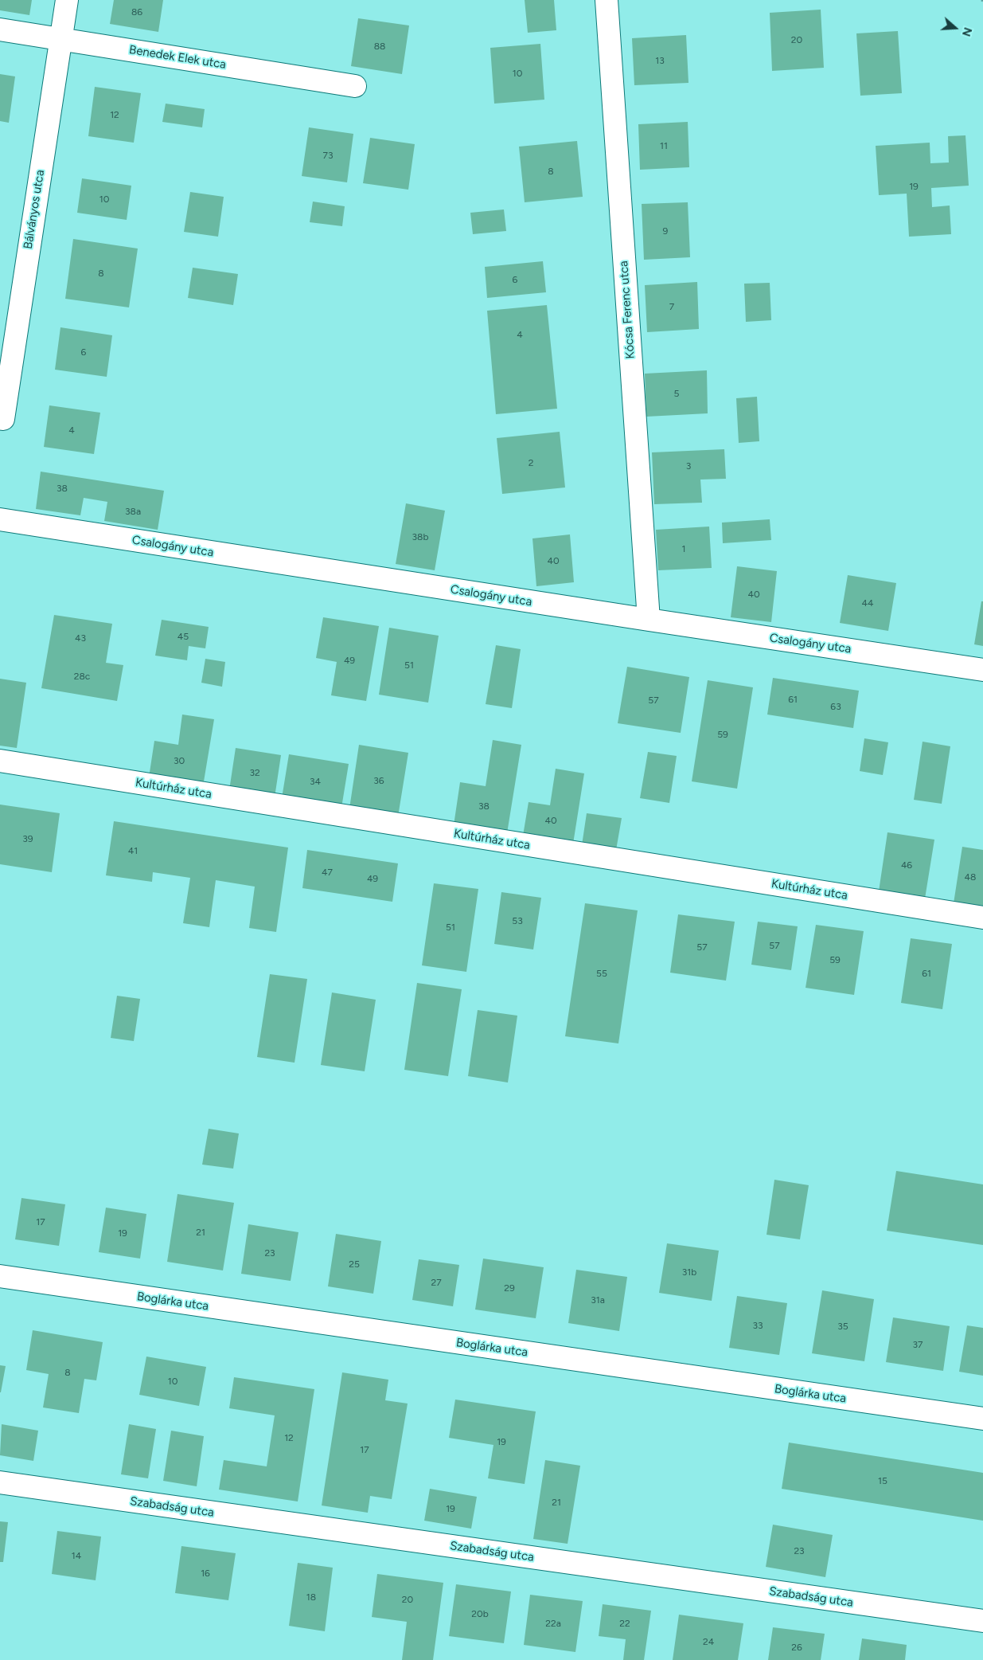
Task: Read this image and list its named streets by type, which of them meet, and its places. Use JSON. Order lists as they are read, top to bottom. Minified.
{"streets":{"street":["Benedek Elek utca","Bálványos utca","Kócsa Ferenc utca","Csalogány utca","Kultúrház utca","Boglárka utca","Szabadság utca"]},"crossings":[["Benedek Elek utca","Bálványos utca"],["Kócsa Ferenc utca","Csalogány utca"]],"house_numbers":["86","20","88","13","10","12","11","73","8","19","10","9","8","6","7","4","6","5","4","2","3","38","38a","38b","1","40","40","44","45","43","49","51","28c","61","57","63","59","30","32","36","34","38","40","39","41","46","47","48","49","53","51","57","57","59","55","61","17","21","19","23","25","31b","27","29","31a","33","35","37","8","10","12","19","17","15","21","19","23","14","16","18","20","20b","22a","22","24","26"],"north":"right"}
